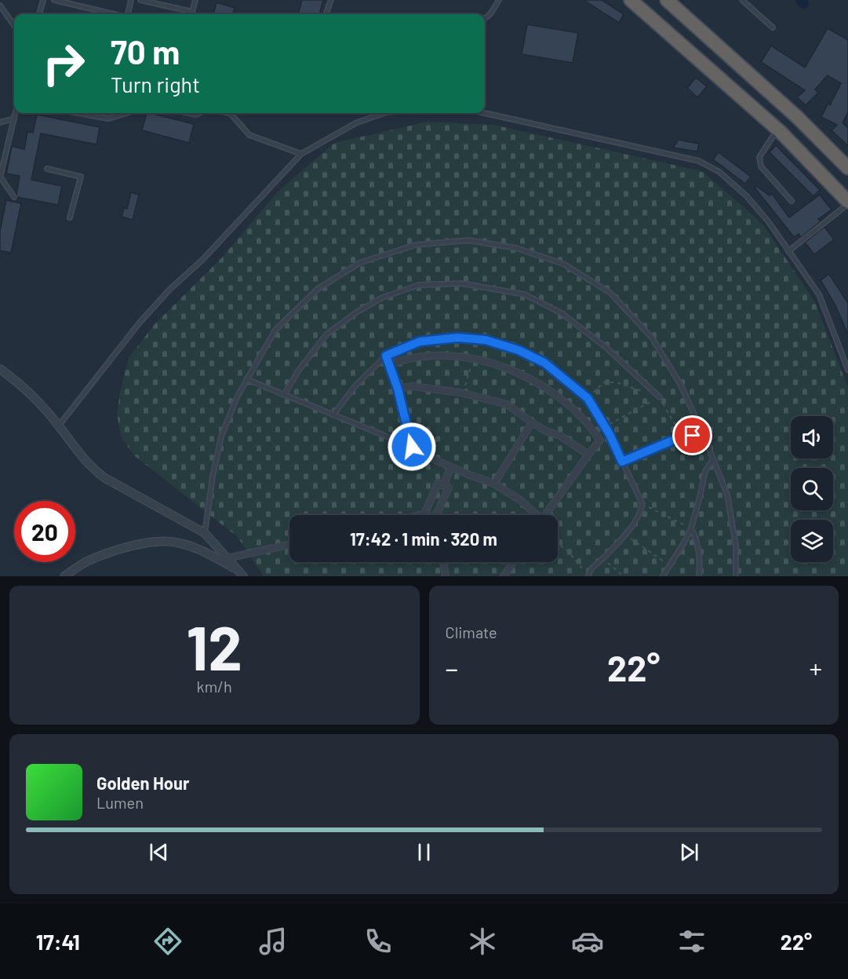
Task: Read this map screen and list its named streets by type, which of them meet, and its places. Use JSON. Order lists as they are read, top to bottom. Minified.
{"page":{"turn":["70 m","Turn right"],"limit":"20","trip":"17:42 · 1 min · 320 m","tile":[["12","km/h"],"Climate"],"heat":["−","22°","+"],"song":["Golden Hour","Lumen"],"tabs":["17:41","22°"]}}
